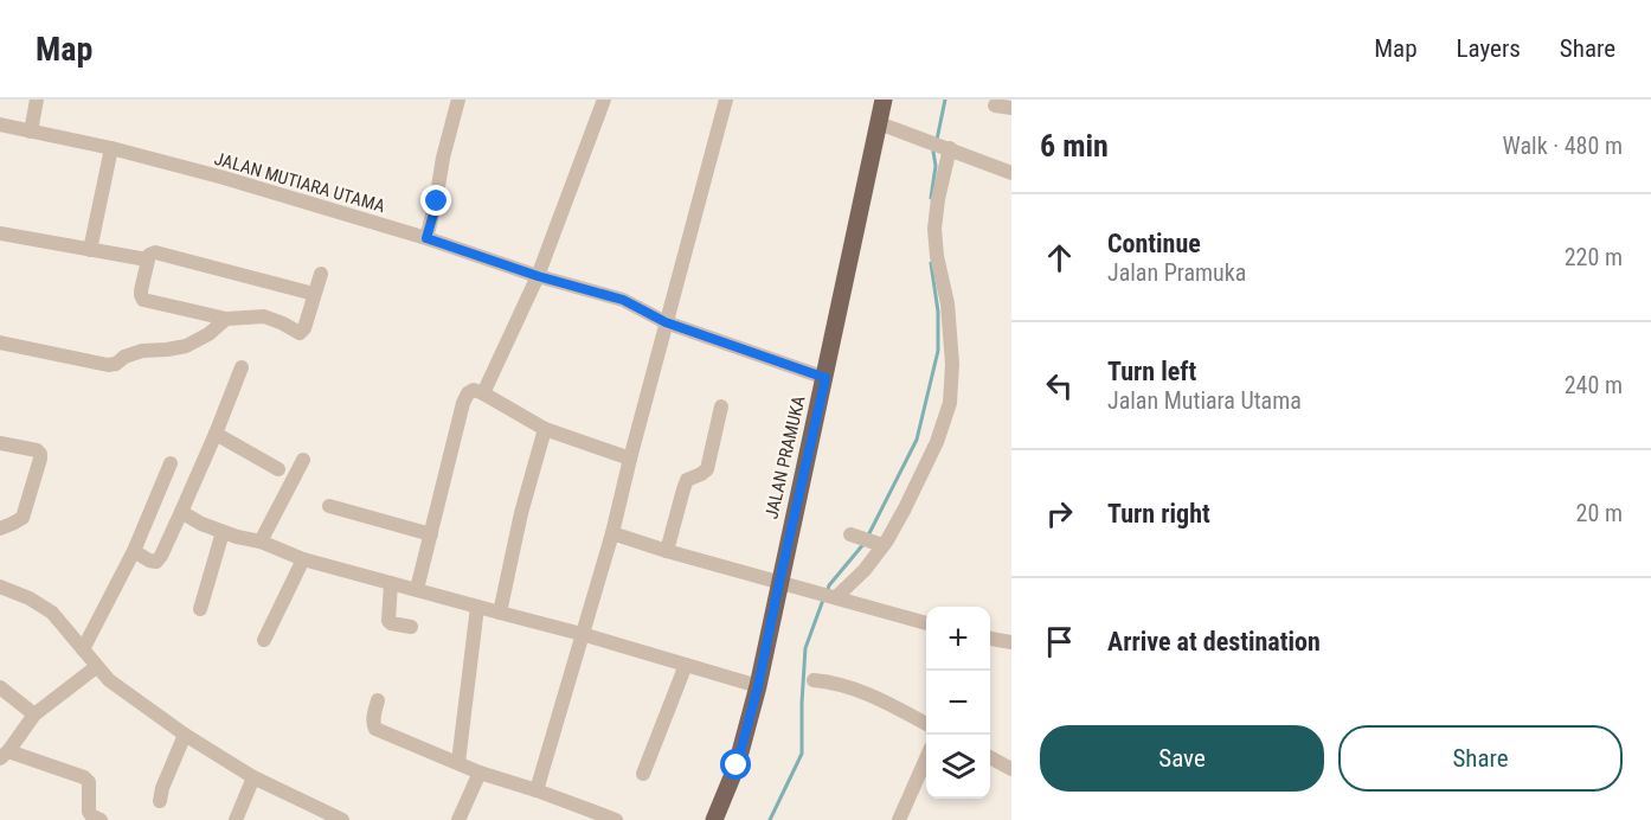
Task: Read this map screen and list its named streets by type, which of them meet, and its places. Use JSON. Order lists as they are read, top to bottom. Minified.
{"streets":{"main road":["JALAN PRAMUKA"],"street":["JALAN MUTIARA UTAMA"]},"crossings":[["JALAN MUTIARA UTAMA","JALAN PRAMUKA"]],"page":{"header":"Map","nav":["Map","Layers","Share"],"heading":["6 min","Walk · 480 m"],"list":[["Continue","Jalan Pramuka","220 m"],["Turn left","Jalan Mutiara Utama","240 m"],["Turn right","20 m"],"Arrive at destination"],"map_buttons":["+","−"],"buttons":["Save","Share"]}}
